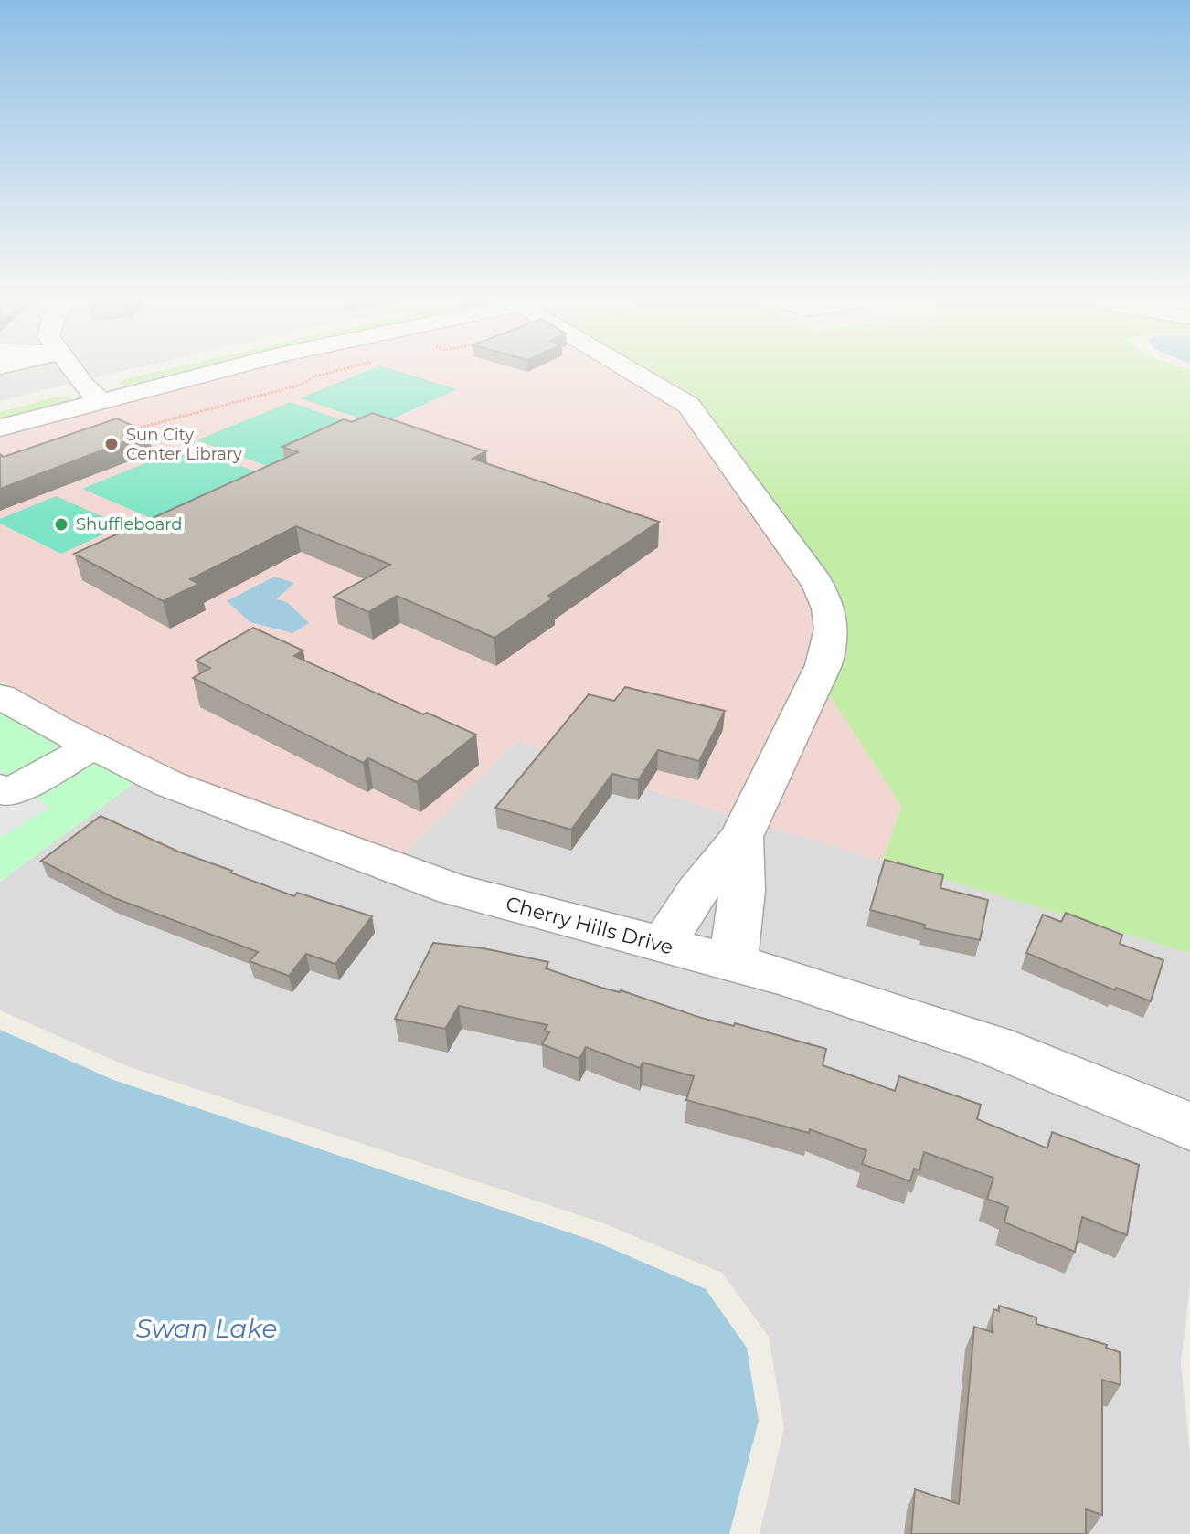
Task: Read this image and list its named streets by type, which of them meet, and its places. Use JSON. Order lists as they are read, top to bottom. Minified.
{"streets":{"street":["Cherry Hills Drive"]},"water":["Swan Lake"],"places":["Sun City Center Library","Shuffleboard"]}
